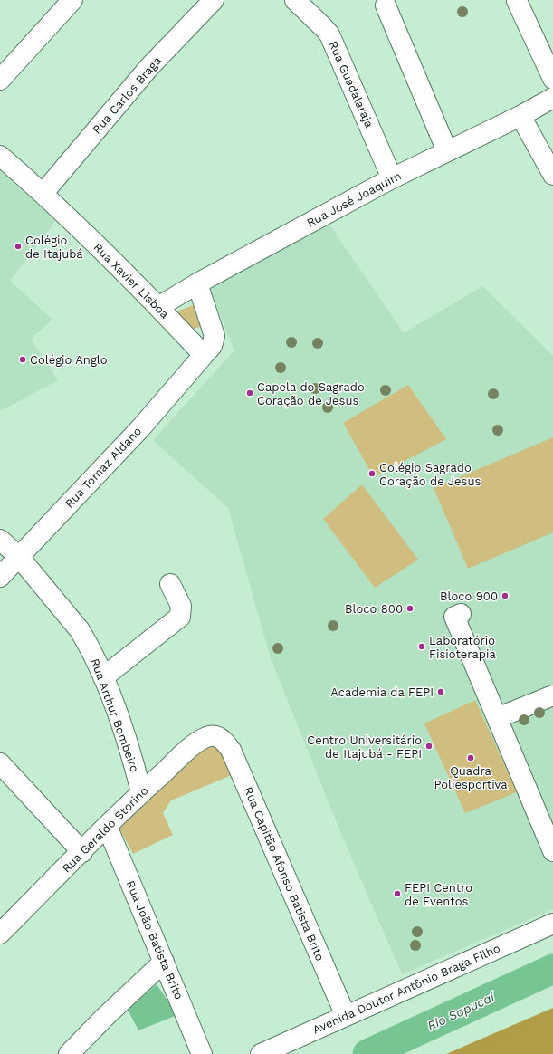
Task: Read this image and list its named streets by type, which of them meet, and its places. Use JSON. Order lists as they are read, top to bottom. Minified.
{"streets":{"street":["Rua Guadalaraja","Rua Carlos Braga","Rua José Joaquim","Rua Xavier Lisboa","Rua Tomaz Aldano","Rua Arthur Bombeiro","Rua Geraldo Storino","Rua Capitão Afonso Batista Brito","Rua João Batista Brito","Avenida Doutor Antônio Braga Filho"]},"crossings":[["Rua Guadalaraja","Rua José Joaquim"],["Rua Carlos Braga","Rua Xavier Lisboa"],["Rua José Joaquim","Rua Xavier Lisboa"],["Rua Xavier Lisboa","Rua Tomaz Aldano"],["Rua Tomaz Aldano","Rua Arthur Bombeiro"],["Rua Arthur Bombeiro","Rua Geraldo Storino"],["Rua Geraldo Storino","Rua Capitão Afonso Batista Brito"],["Rua Geraldo Storino","Rua João Batista Brito"],["Rua Capitão Afonso Batista Brito","Avenida Doutor Antônio Braga Filho"]],"water":["Rio Sapucaí"],"places":["Colégio de Itajubá","Colégio Anglo","Capela do Sagrado Coração de Jesus","Colégio Sagrado Coração de Jesus","Bloco 900","Bloco 800","Laboratório Fisioterapia","Academia da FEPI","Centro Universitário de Itajubá - FEPI","Quadra Poliesportiva","FEPI Centro de Eventos"]}
